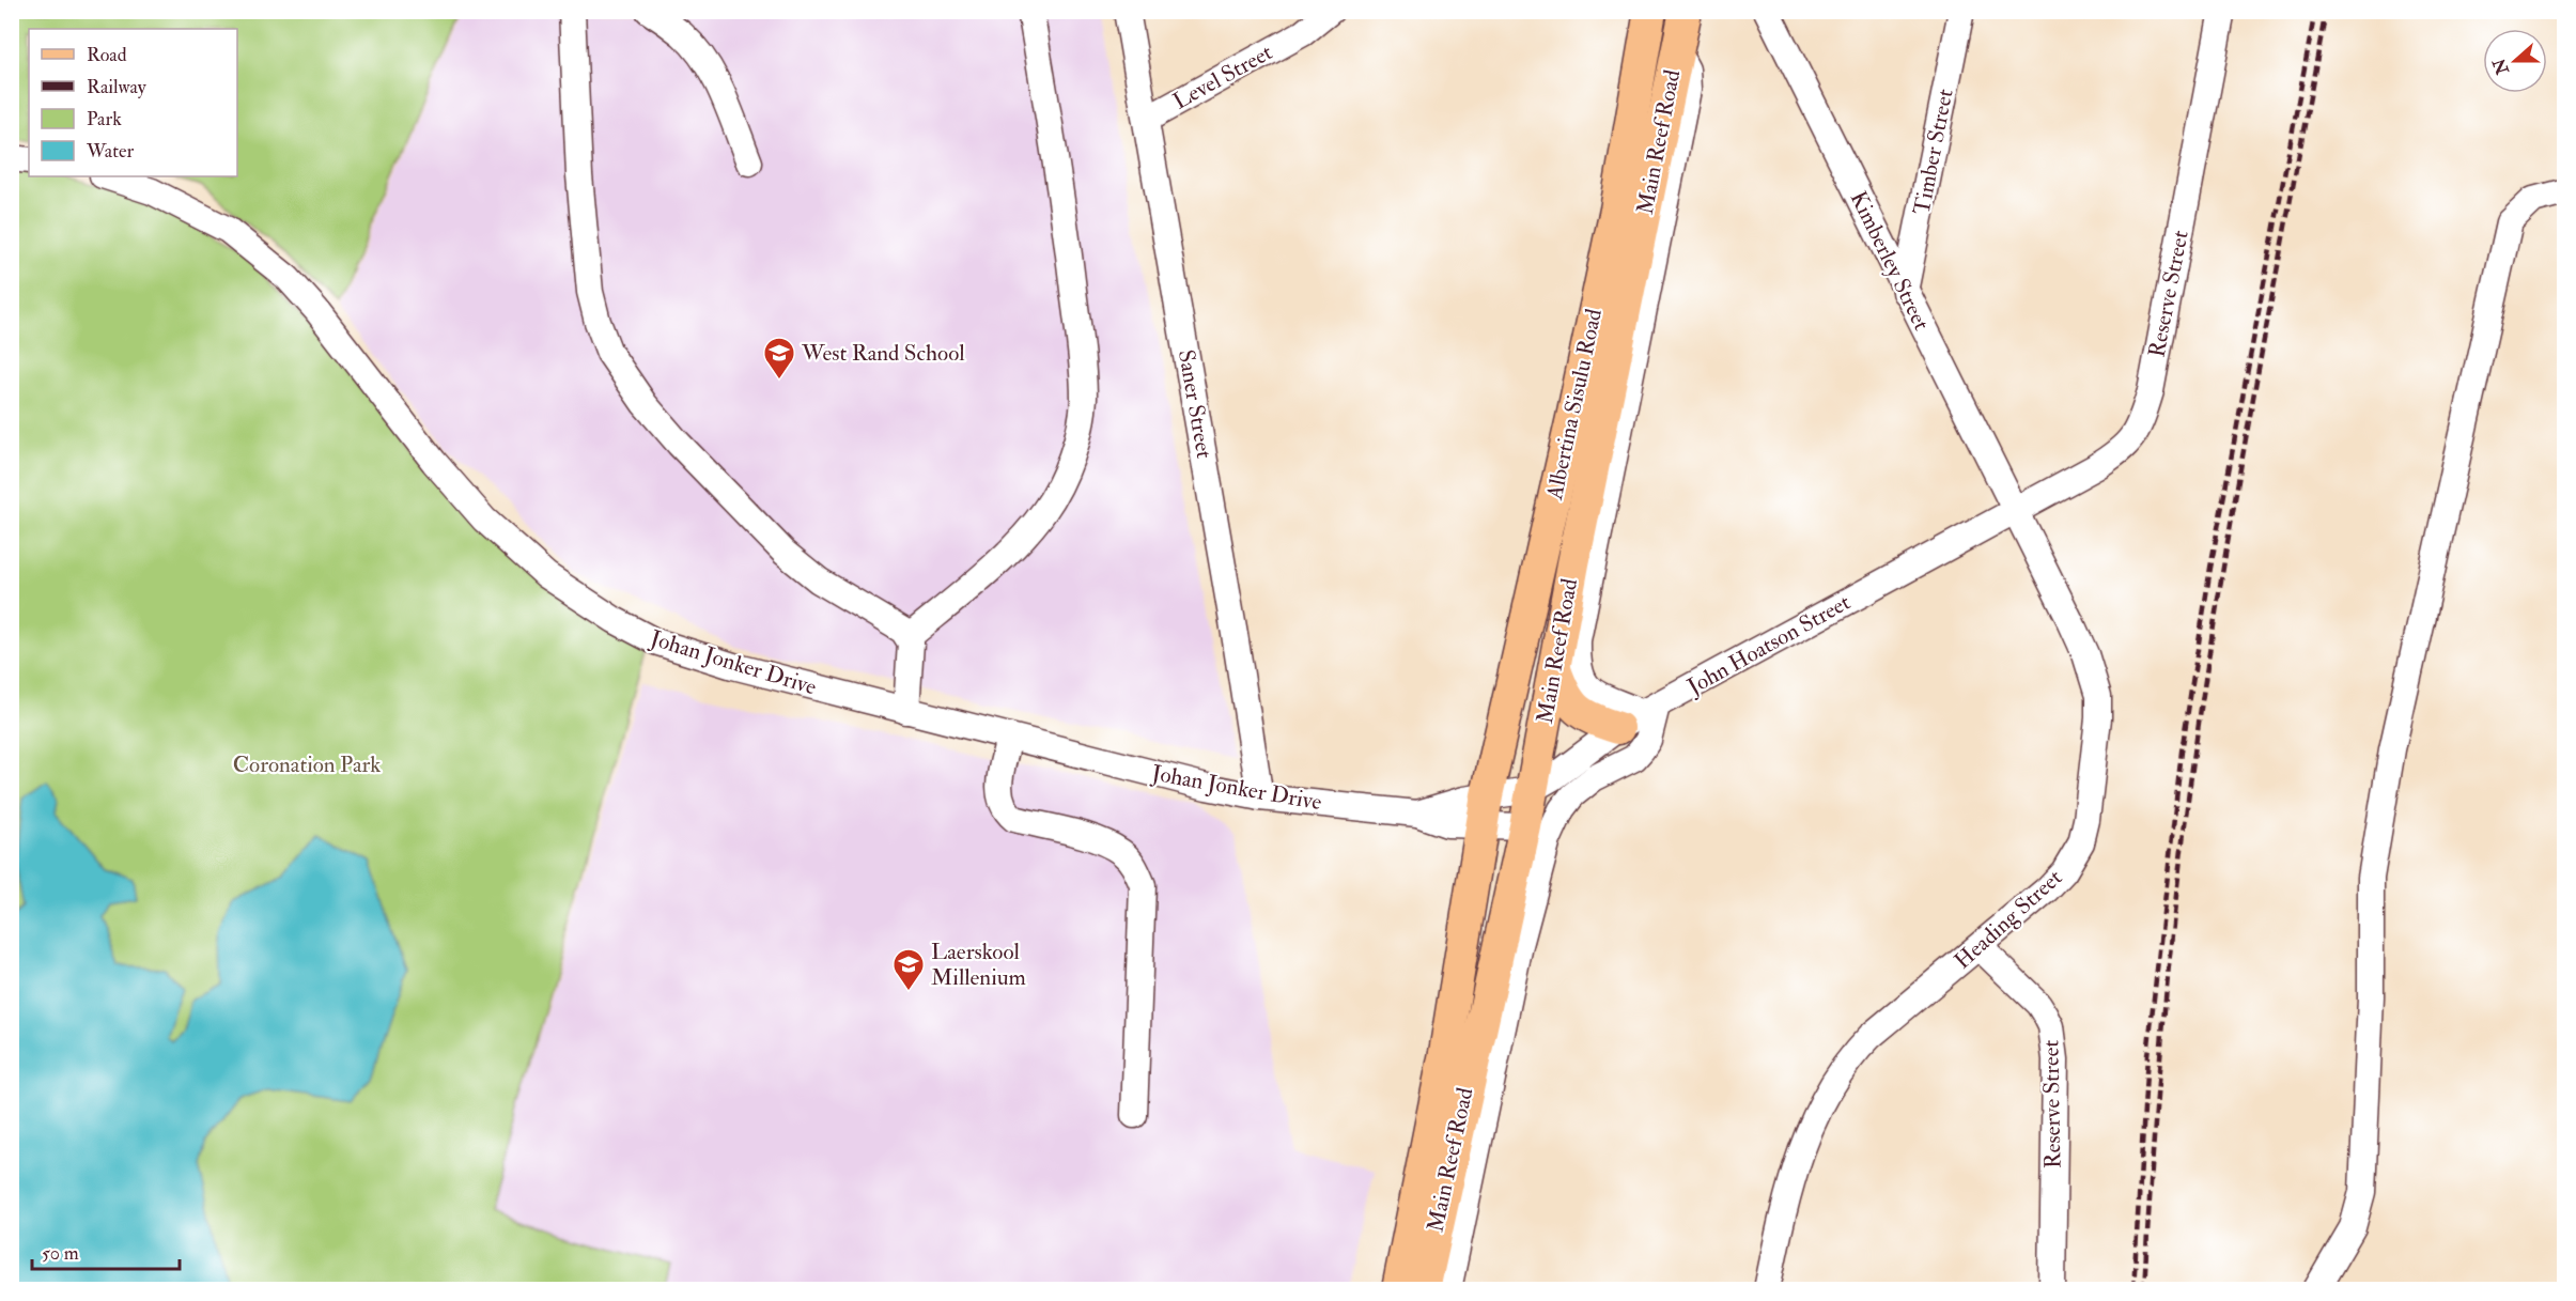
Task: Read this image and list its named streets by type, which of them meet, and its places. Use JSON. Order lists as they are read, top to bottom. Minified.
{"streets":{"main road":["Main Reef Road","Albertina Sisulu Road"],"street":["Level Street","Timber Street","Kimberley Street","Reserve Street","Saner Street","John Hoatson Street","Johan Jonker Drive","Heading Street"]},"crossings":[["Level Street","Saner Street"],["Main Reef Road","Albertina Sisulu Road"],["Main Reef Road","John Hoatson Street"],["Main Reef Road","Johan Jonker Drive"],["Timber Street","Kimberley Street"],["Kimberley Street","Reserve Street"],["Kimberley Street","John Hoatson Street"],["Kimberley Street","Heading Street"],["Reserve Street","John Hoatson Street"],["Reserve Street","Heading Street"],["Saner Street","Johan Jonker Drive"],["Albertina Sisulu Road","Johan Jonker Drive"],["John Hoatson Street","Johan Jonker Drive"],["John Hoatson Street","Heading Street"]],"parks":["Coronation Park"],"places":{"school or university":["West Rand School","Laerskool Millenium"]},"legend":["Road","Railway","Park","Water"],"scale_bar":"50 m","north":"left"}
